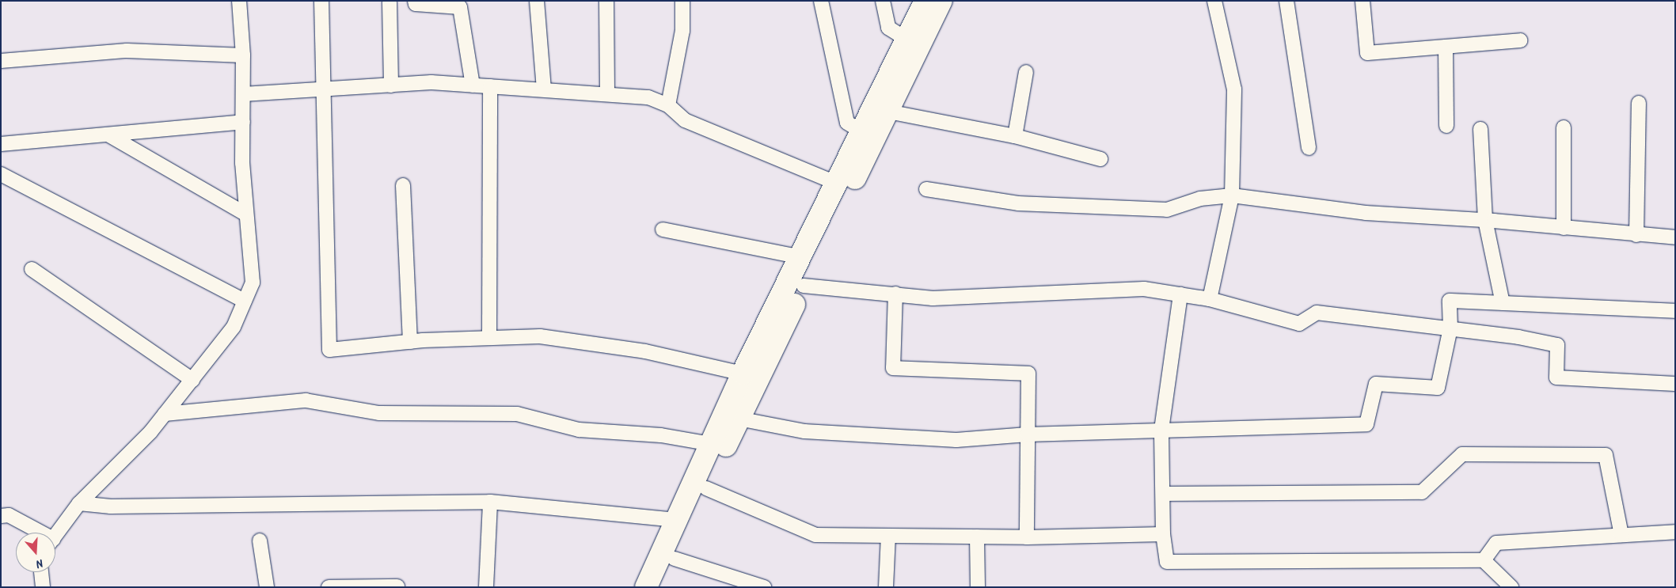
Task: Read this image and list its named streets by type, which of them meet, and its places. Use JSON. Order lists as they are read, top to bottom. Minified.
{"north":"bottom"}
